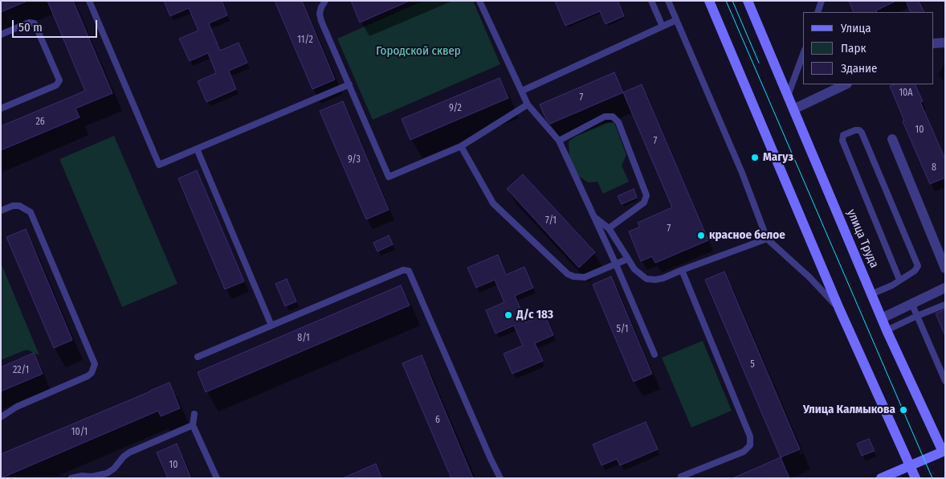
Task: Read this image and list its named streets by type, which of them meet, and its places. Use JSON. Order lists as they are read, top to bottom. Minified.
{"streets":{"main road":["улица Труда"]},"parks":["Городской сквер"],"places":["Магуз","красное белое","Д/с 183","Улица Калмыкова"],"house_numbers":["11/2","10А","7","9/2","26","10","7","9/3","8","7/1","7","5/1","8/1","5","22/1","6","10/1","10"],"legend":["Улица","Парк","Здание"],"scale_bar":"50 m"}
